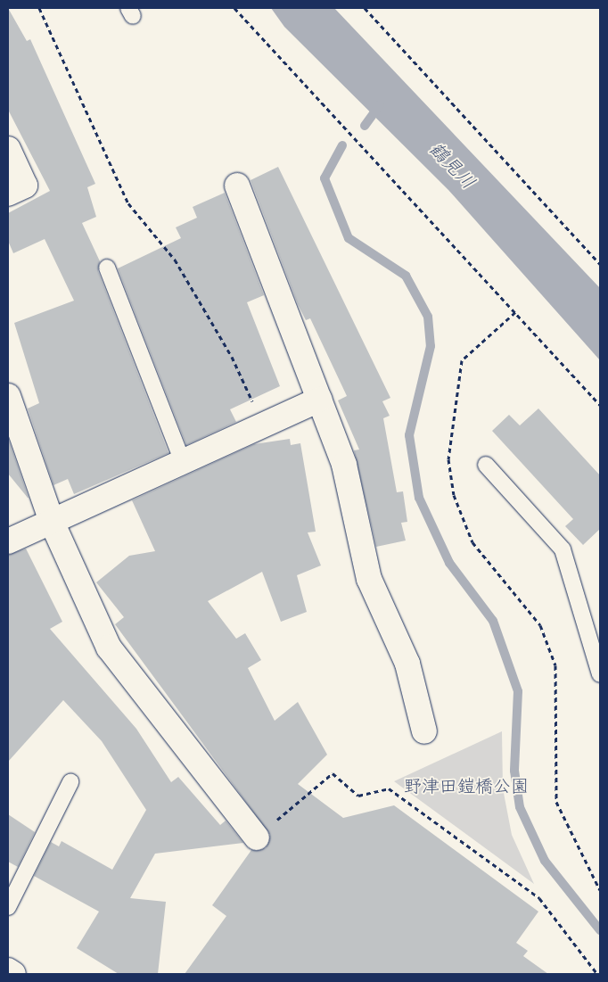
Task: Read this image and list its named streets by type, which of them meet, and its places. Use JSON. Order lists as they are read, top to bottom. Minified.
{"water":["鶴見川"],"parks":["野津田鎧橋公園"]}
